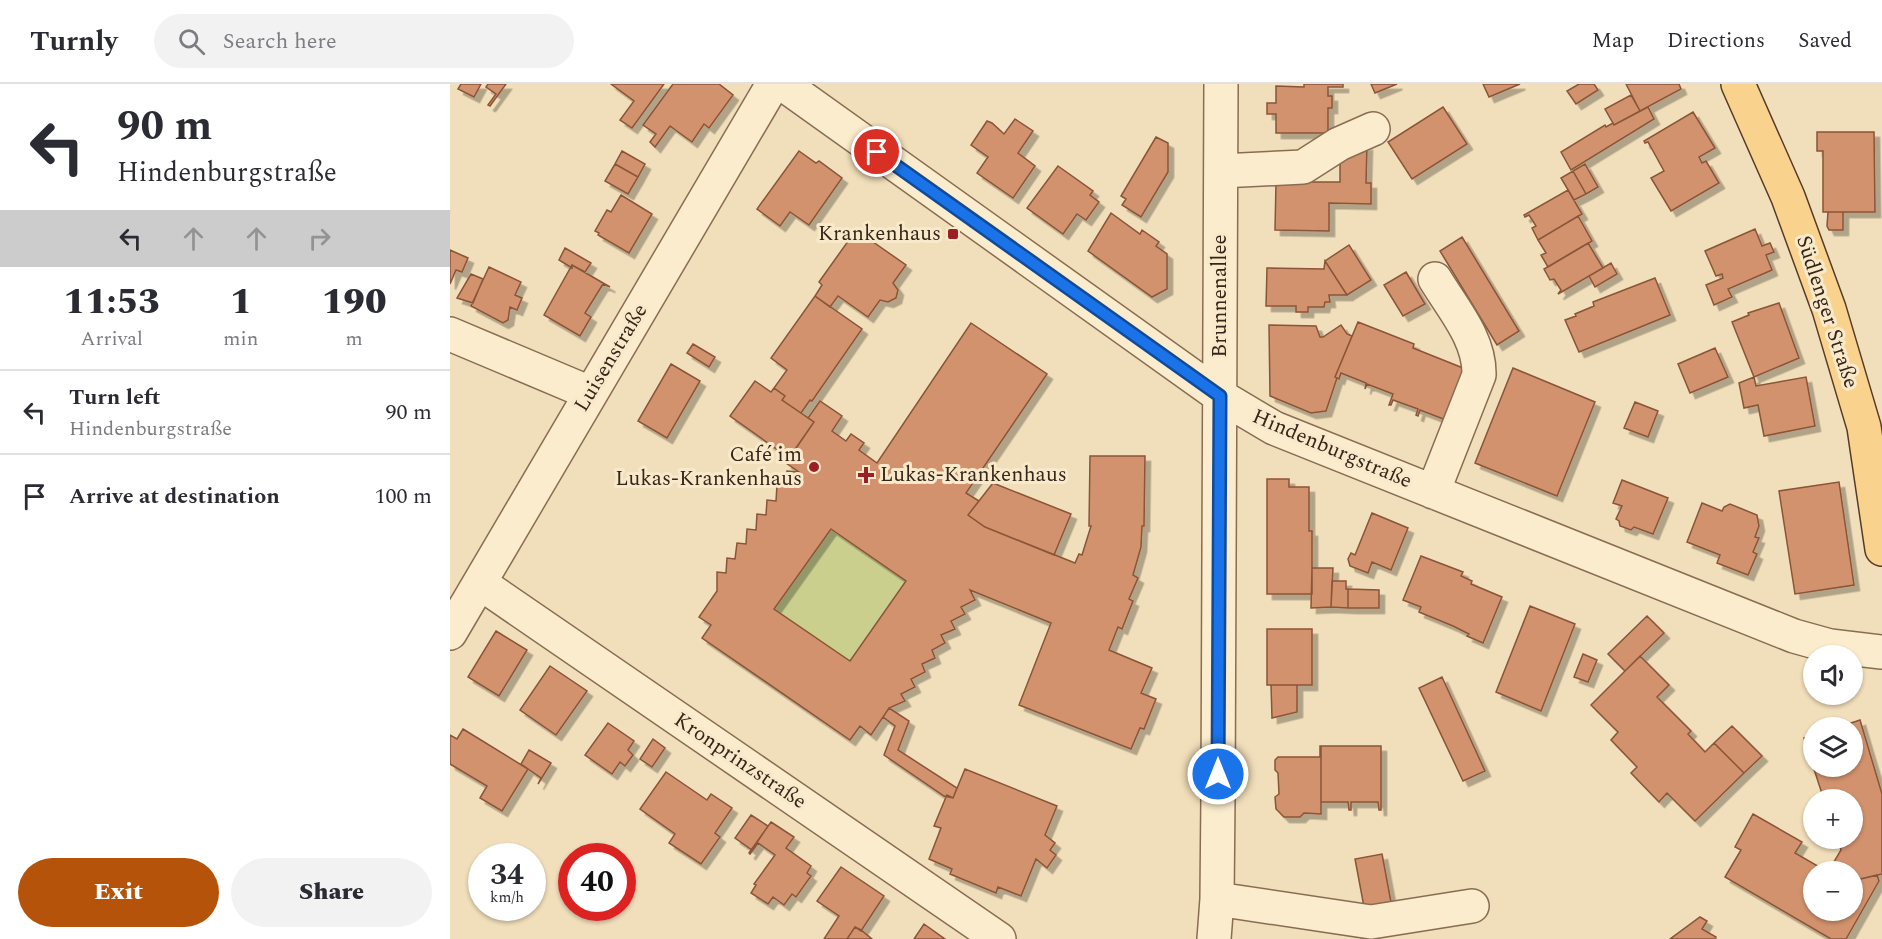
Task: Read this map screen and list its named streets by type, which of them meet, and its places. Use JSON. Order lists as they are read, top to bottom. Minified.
{"streets":{"main road":["Südlenger Straße"],"street":["Brunnenallee","Luisenstraße","Hindenburgstraße","Kronprinzstraße"]},"crossings":[["Brunnenallee","Hindenburgstraße"],["Luisenstraße","Kronprinzstraße"]],"places":{"transit":["Krankenhaus"],"other":["Café im Lukas-Krankenhaus"],"health":["Lukas-Krankenhaus"]},"page":{"header":"Turnly","search":"Search here","nav":["Map","Directions","Saved"],"turn":["90 m","Hindenburgstraße"],"eta":["11:53","Arrival","1","min","190","m"],"list":[{"name":"Turn left","note":"Hindenburgstraße","value":"90 m"},{"name":"Arrive at destination","value":"100 m"}],"map_buttons":["+","−"],"speed":"34 km/h","limit":"40","buttons":["Exit","Share"]}}
